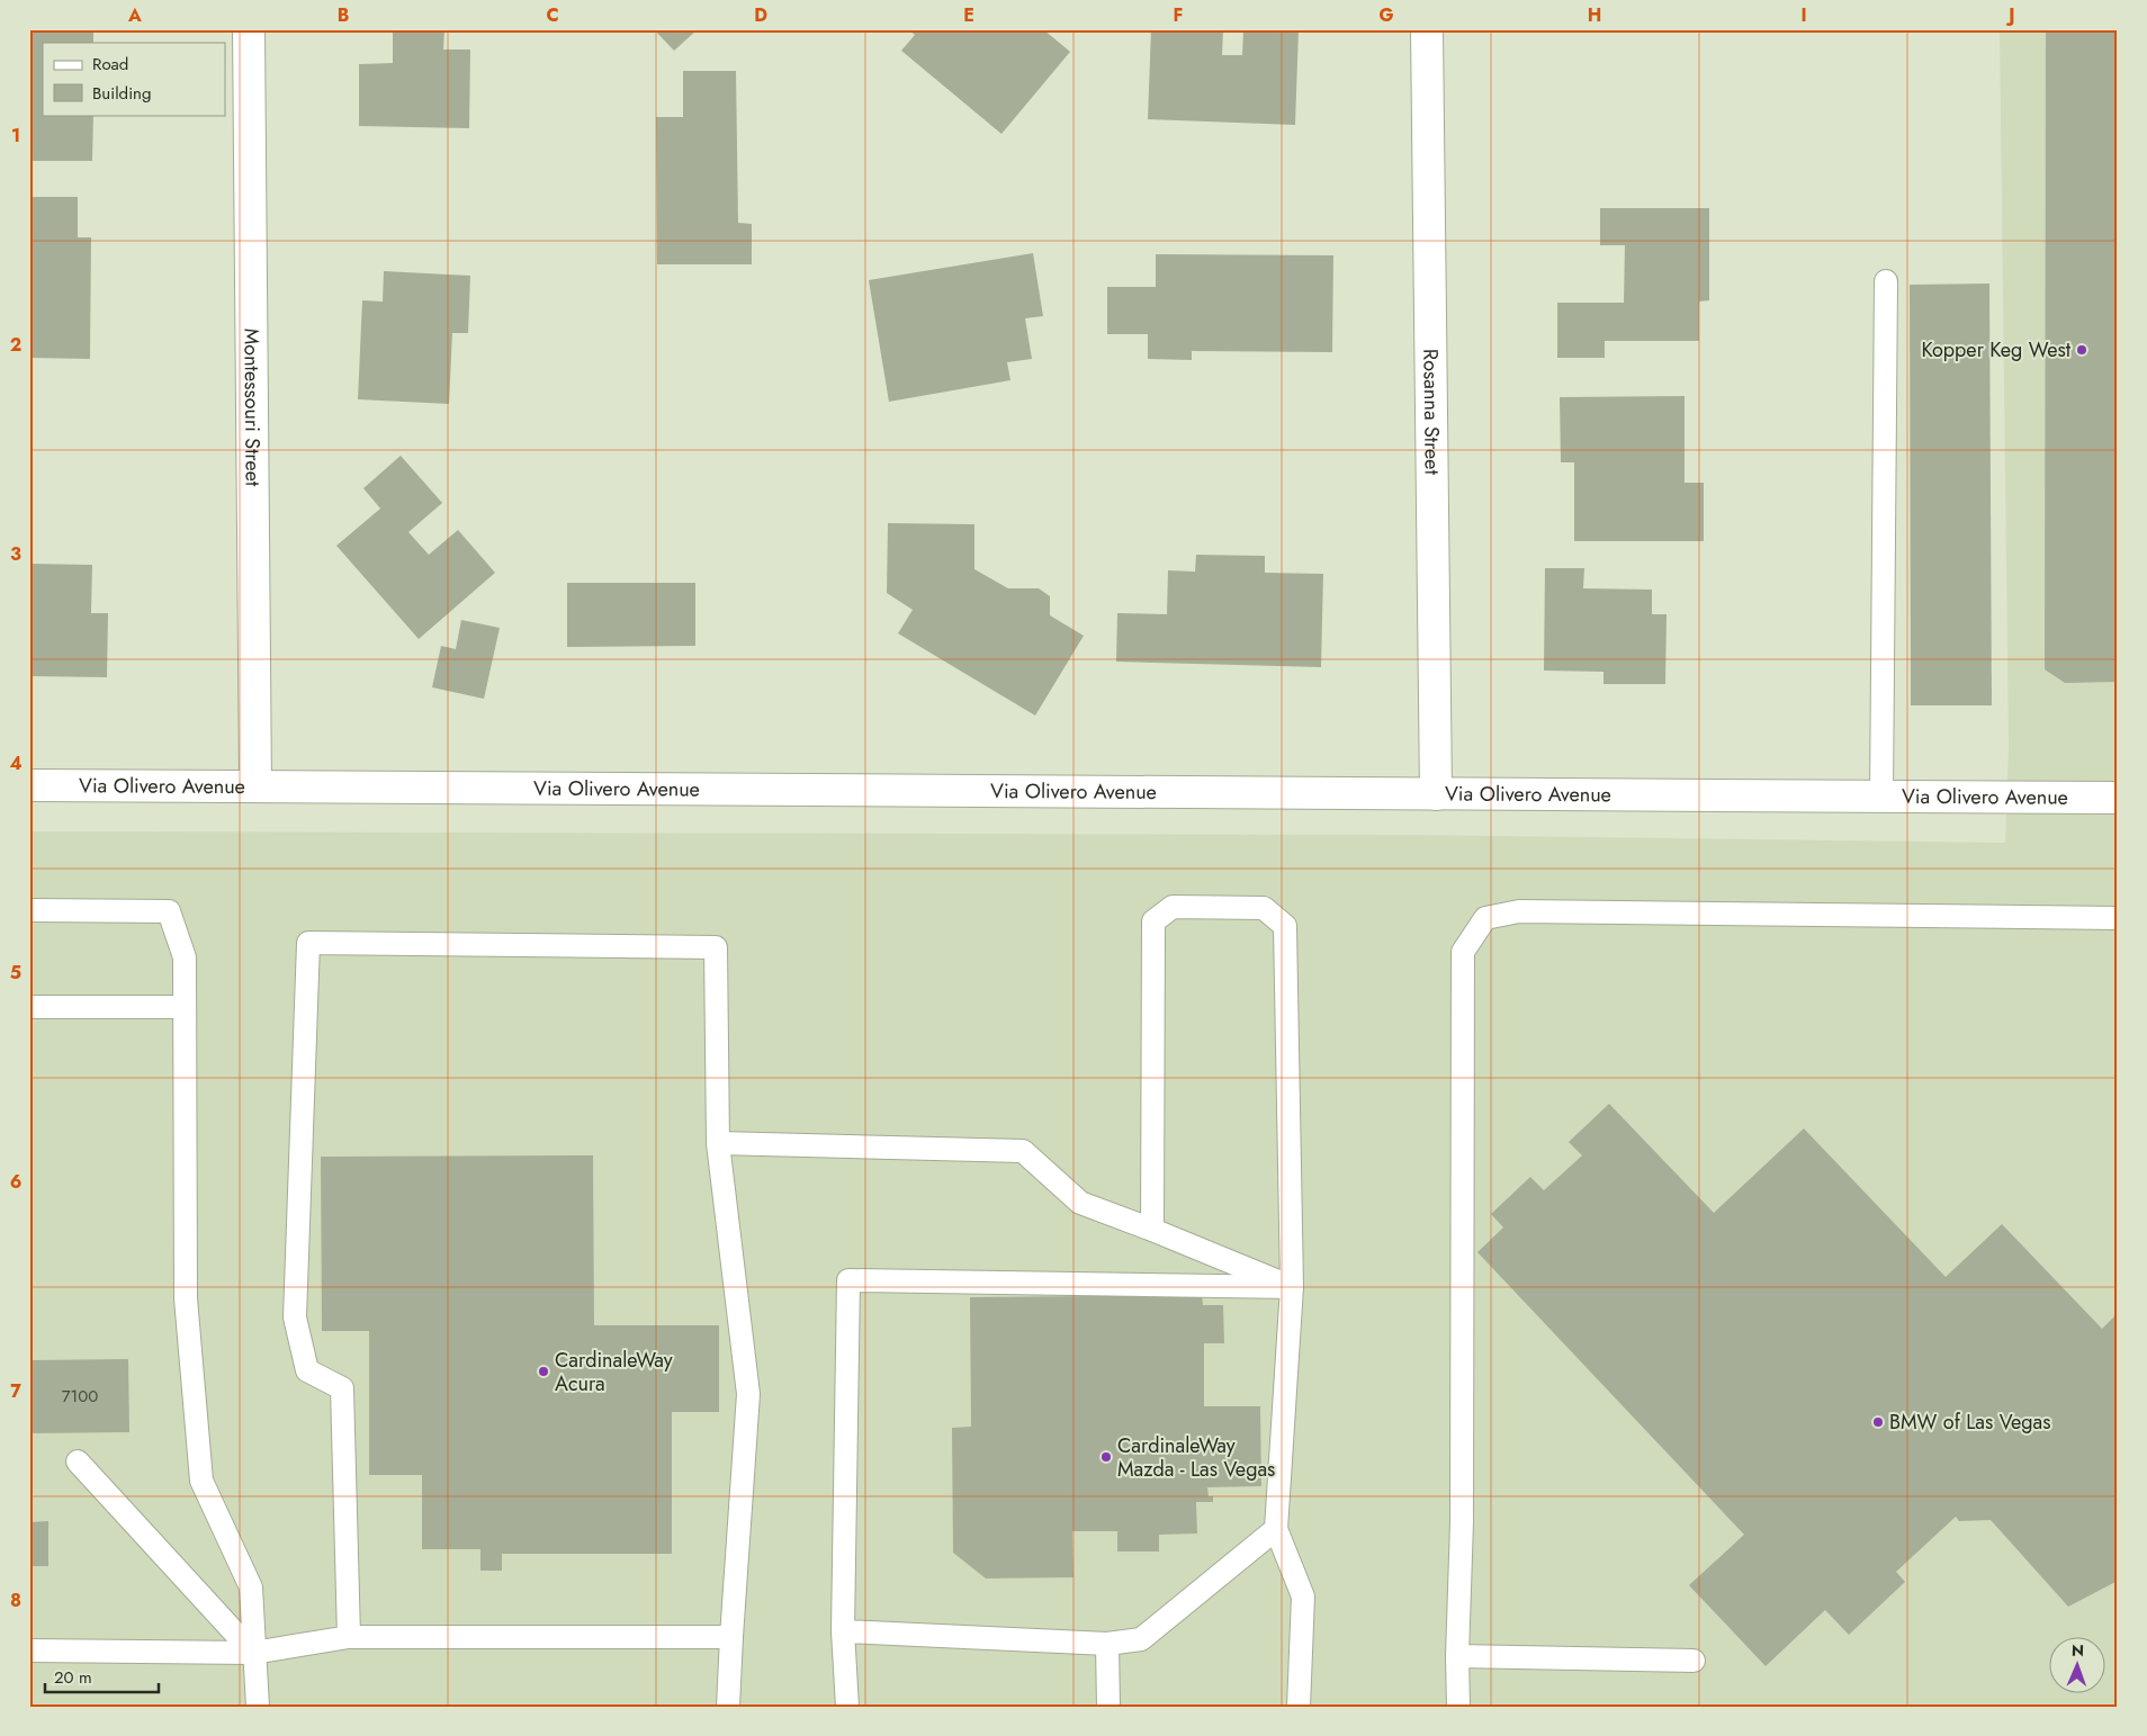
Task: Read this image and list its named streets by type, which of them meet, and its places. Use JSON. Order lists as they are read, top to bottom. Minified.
{"streets":{"street":["Montessouri Street","Rosanna Street","Via Olivero Avenue"]},"crossings":[["Montessouri Street","Via Olivero Avenue"],["Rosanna Street","Via Olivero Avenue"]],"places":["Kopper Keg West","CardinaleWay Acura","BMW of Las Vegas","CardinaleWay Mazda - Las Vegas"],"house_numbers":["7100"],"legend":["Road","Building"],"scale_bar":"20 m","north":"top","grid":{"columns":["A","B","C","D","E","F","G","H","I","J"],"rows":["1","2","3","4","5","6","7","8"]}}
